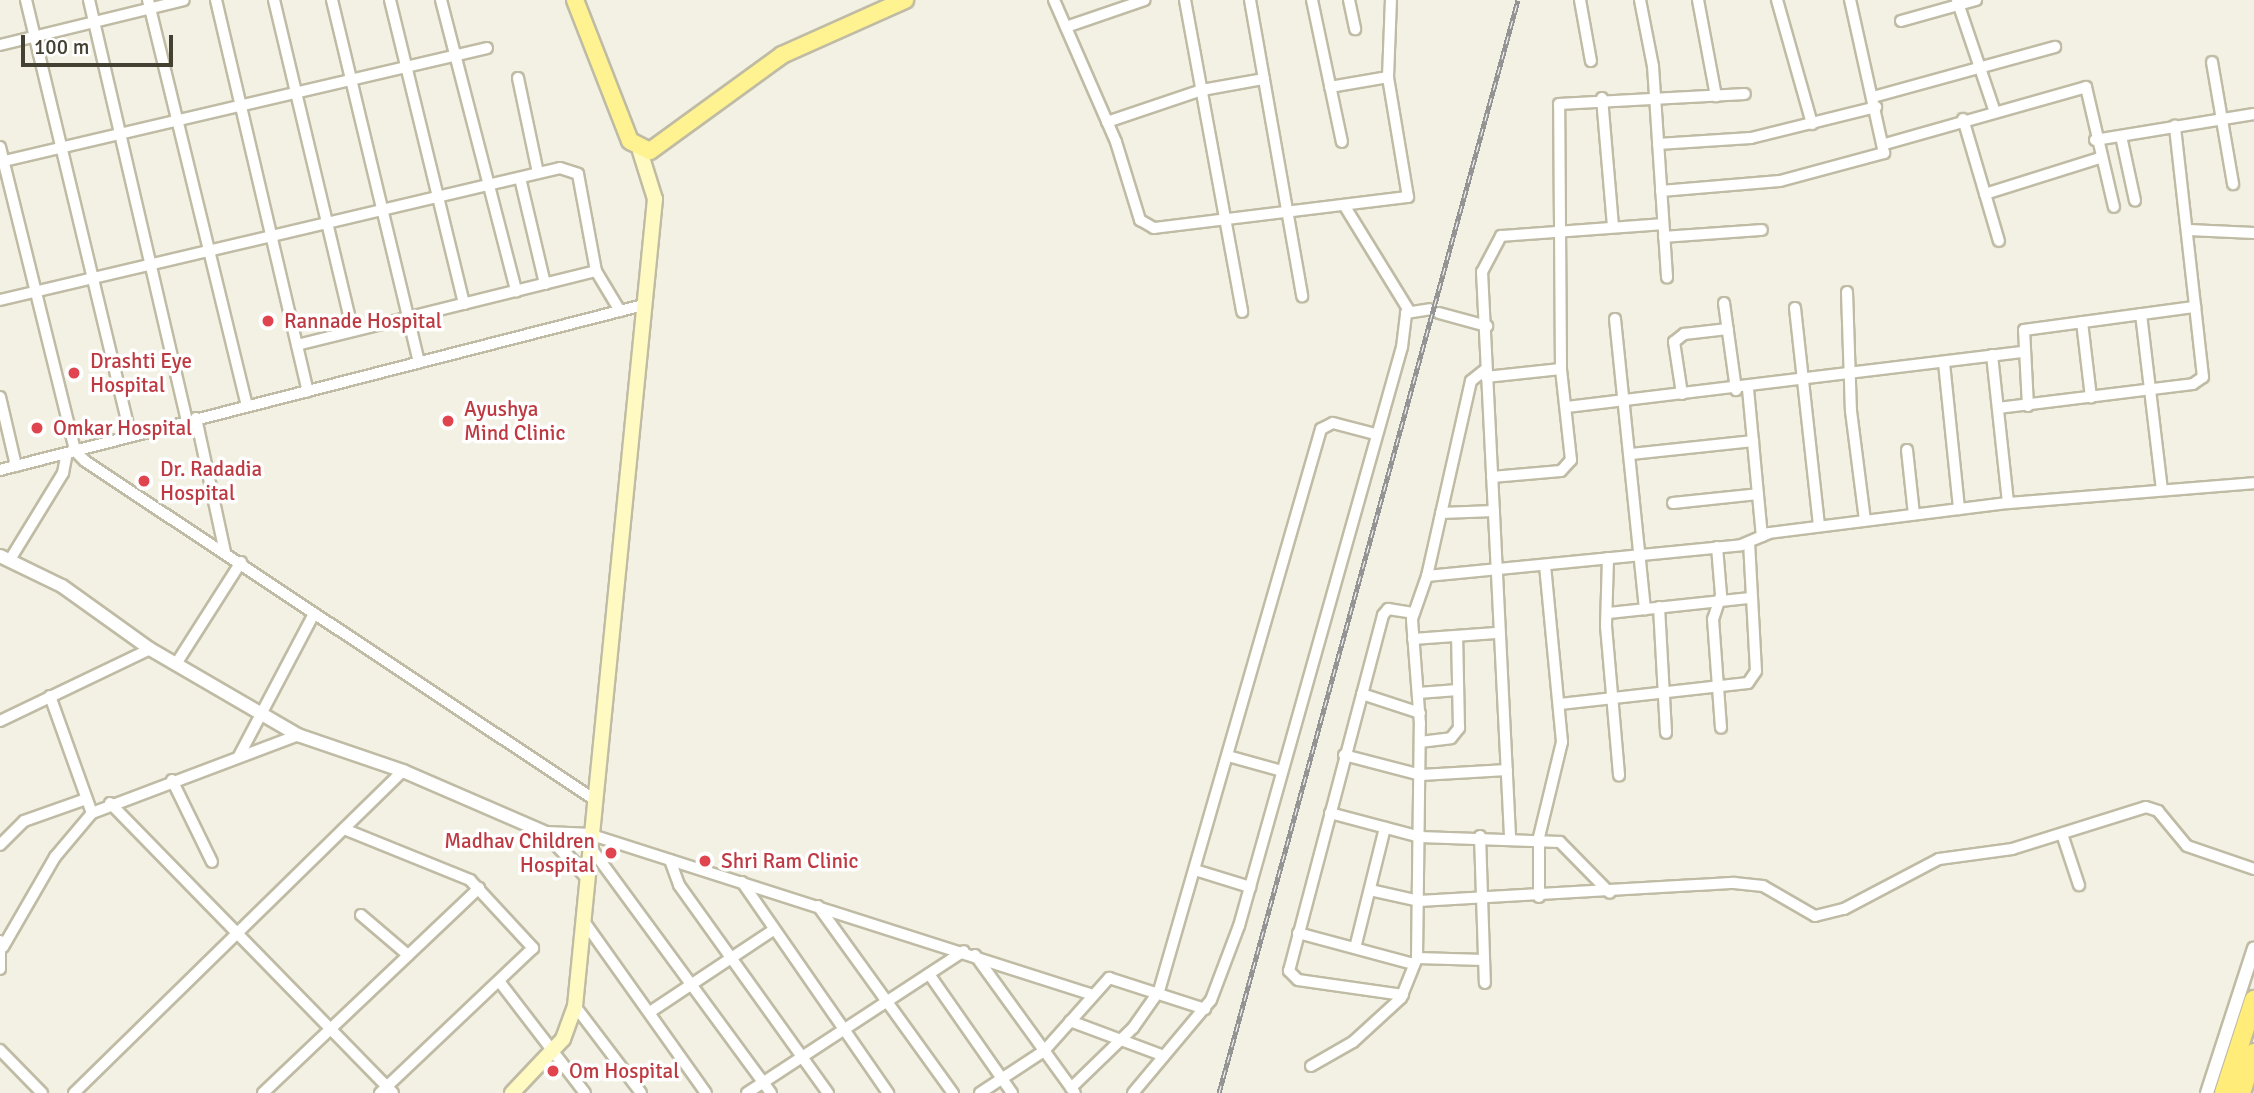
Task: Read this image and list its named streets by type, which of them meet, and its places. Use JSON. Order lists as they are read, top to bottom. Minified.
{"places":["Rannade Hospital","Drashti Eye Hospital","Ayushya Mind Clinic","Omkar Hospital","Dr. Radadia Hospital","Madhav Children Hospital","Shri Ram Clinic","Om Hospital"],"scale_bar":"100 m"}
